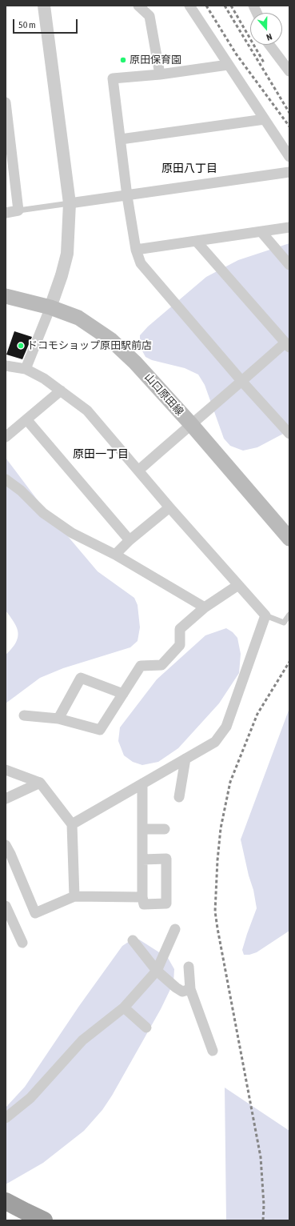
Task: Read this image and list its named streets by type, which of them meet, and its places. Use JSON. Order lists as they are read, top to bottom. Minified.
{"streets":{"main road":["山口原田線"]},"districts":["原田八丁目","原田一丁目"],"places":["原田保育園","ドコモショップ原田駅前店"],"scale_bar":"50 m","north":"bottom"}
